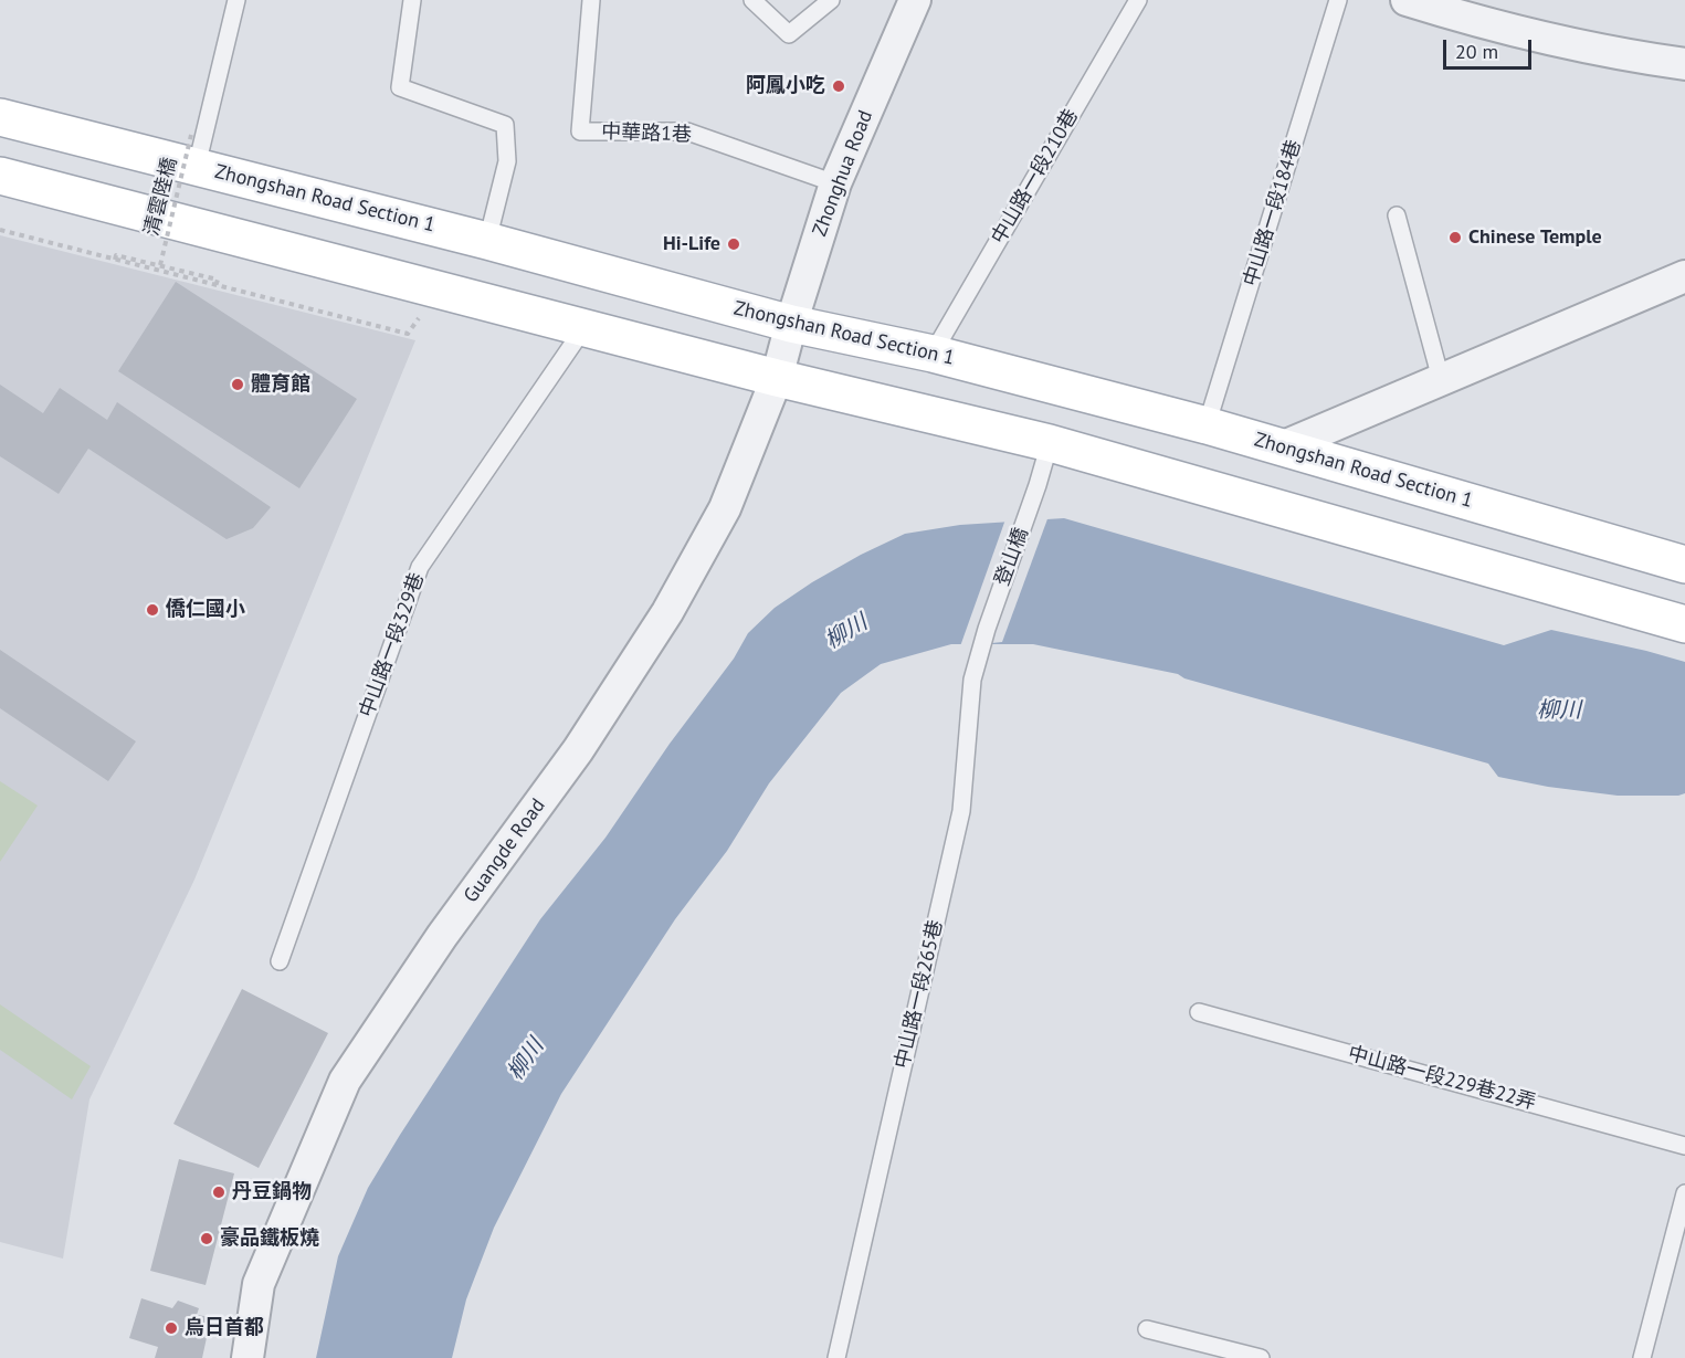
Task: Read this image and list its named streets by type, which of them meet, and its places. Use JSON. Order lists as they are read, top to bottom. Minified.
{"streets":{"main road":["Zhongshan Road Section 1"],"street":["Zhonghua Road","Guangde Road"],"lane":["中華路1巷","中山路一段210巷","中山路一段184巷","登山橋","中山路一段329巷","中山路一段265巷","中山路一段229巷22弄"],"path":["清雲陸橋"]},"crossings":[["中華路1巷","Zhonghua Road"],["Zhonghua Road","Zhongshan Road Section 1"],["Zhonghua Road","Guangde Road"],["中山路一段210巷","Zhongshan Road Section 1"],["清雲陸橋","Zhongshan Road Section 1"],["Zhongshan Road Section 1","中山路一段184巷"],["Zhongshan Road Section 1","登山橋"],["Zhongshan Road Section 1","中山路一段329巷"],["Zhongshan Road Section 1","Guangde Road"],["登山橋","中山路一段265巷"]],"water":["柳川"],"places":["阿鳳小吃","Chinese Temple","Hi-Life","體育館","僑仁國小","丹豆鍋物","豪品鐵板燒","烏日首都"],"scale_bar":"20 m"}
